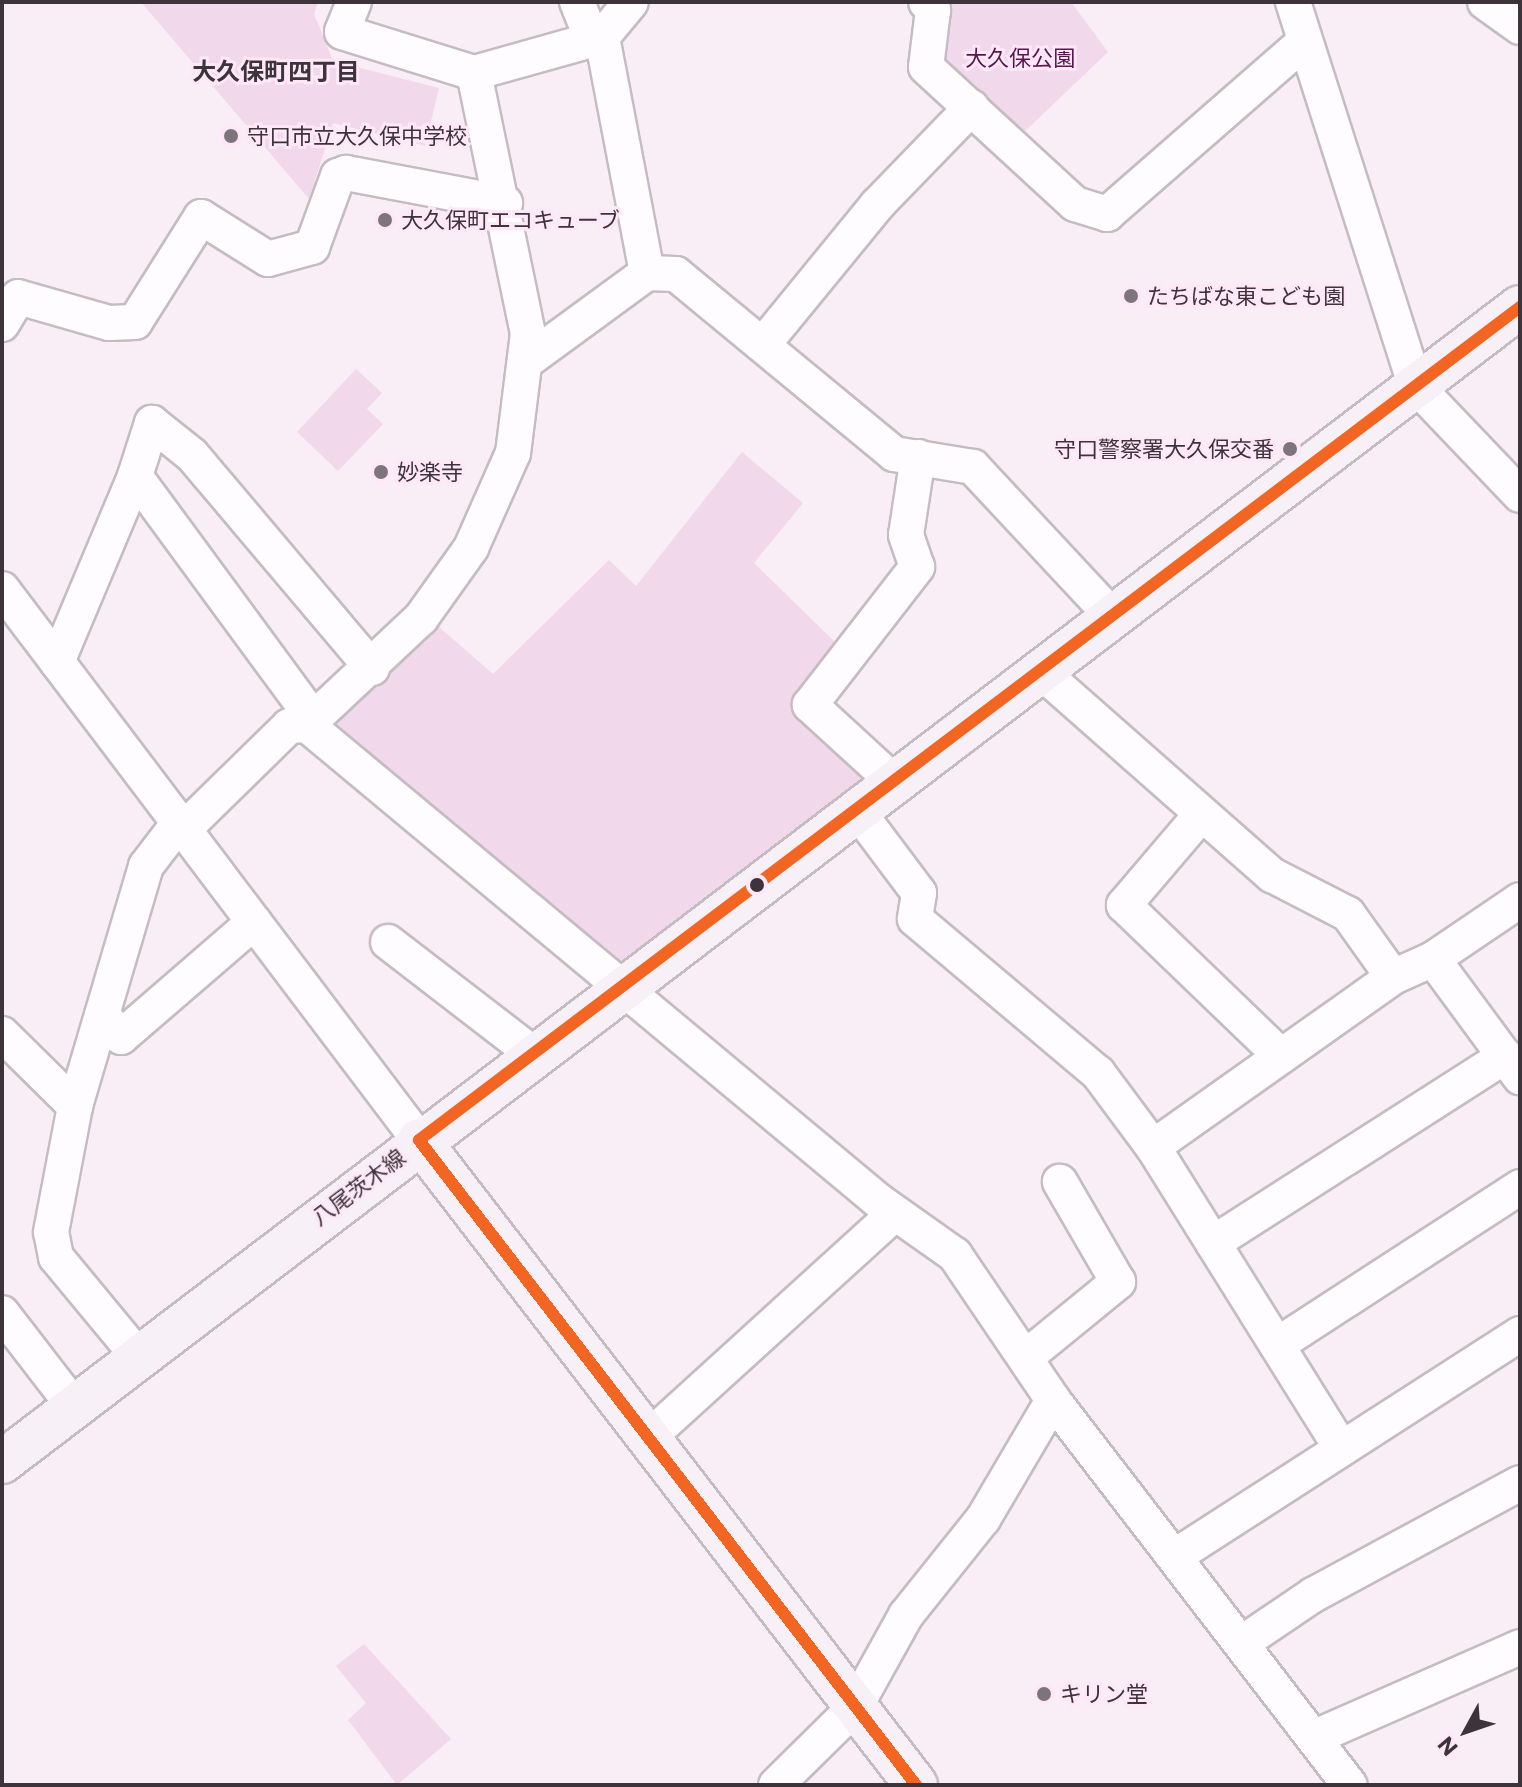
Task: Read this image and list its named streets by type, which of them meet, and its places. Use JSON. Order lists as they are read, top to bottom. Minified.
{"streets":{"main road":["八尾茨木線"]},"districts":["大久保町四丁目"],"parks":["大久保公園"],"places":["守口市立大久保中学校","大久保町エコキューブ","たちばな東こども園","守口警察署大久保交番","妙楽寺","キリン堂"],"north":"bottom left"}
